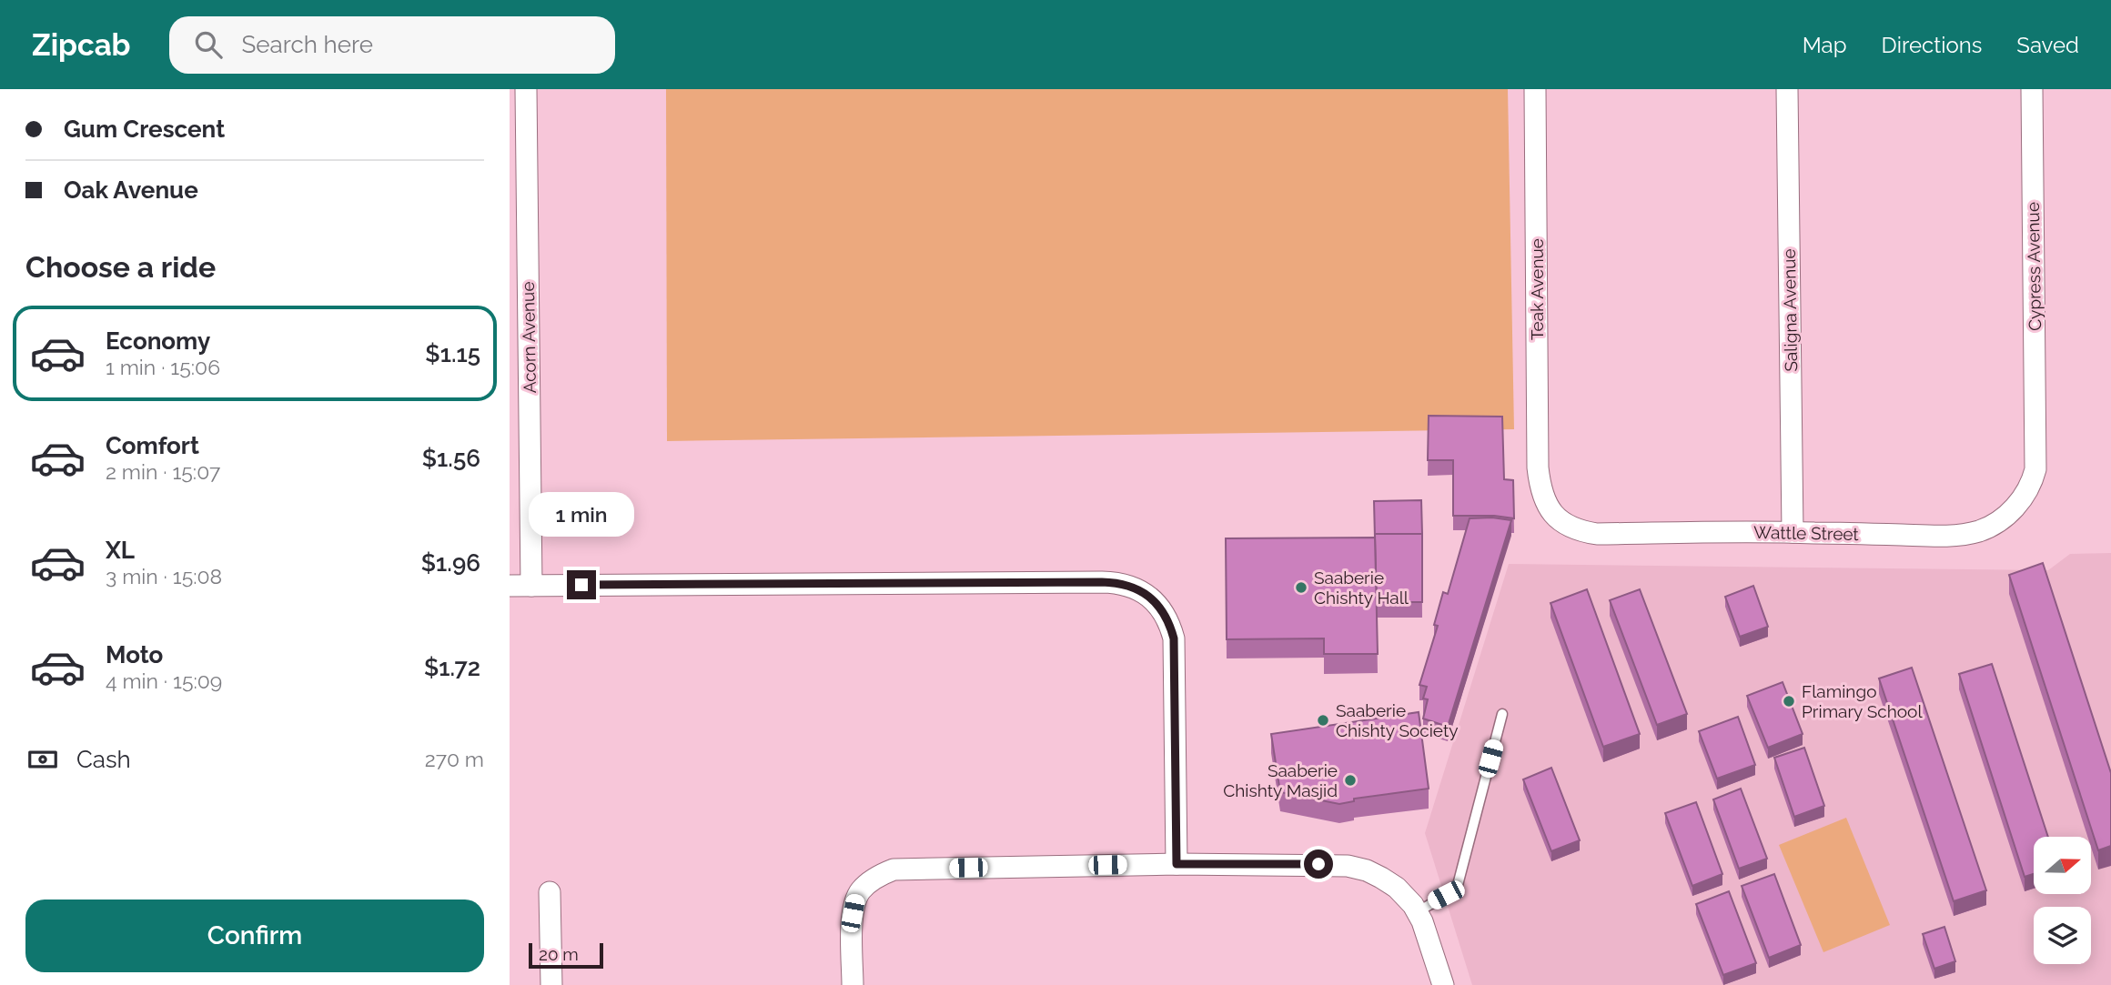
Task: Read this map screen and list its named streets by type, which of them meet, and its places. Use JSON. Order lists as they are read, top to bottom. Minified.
{"streets":{"street":["Cypress Avenue","Teak Avenue","Saligna Avenue","Acorn Avenue","Wattle Street"]},"crossings":[["Cypress Avenue","Wattle Street"],["Teak Avenue","Wattle Street"],["Saligna Avenue","Wattle Street"]],"places":["Saaberie Chishty Hall","Flamingo Primary School","Saaberie Chishty Society","Saaberie Chishty Masjid"],"scale_bar":"20 m","north":"right","page":{"header":"Zipcab","search":"Search here","nav":["Map","Directions","Saved"],"banner":["Gum Crescent","Oak Avenue"],"heading":"Choose a ride","list":[{"name":"Economy","note":"1 min · 15:06","value":"$1.15"},{"name":"Comfort","note":"2 min · 15:07","value":"$1.56"},{"name":"XL","note":"3 min · 15:08","value":"$1.96"},{"name":"Moto","note":"4 min · 15:09","value":"$1.72"}],"bubble":"1 min","pay":["Cash","270 m"],"buttons":"Confirm","scale":"20 m"}}
